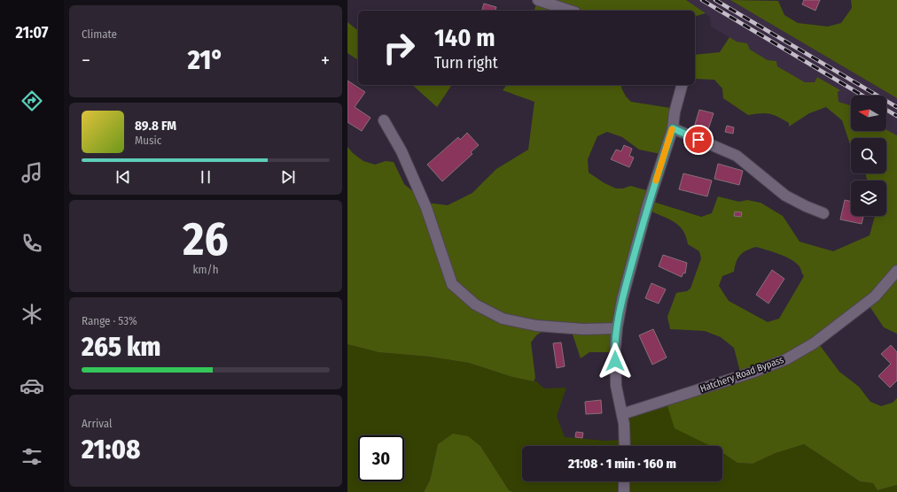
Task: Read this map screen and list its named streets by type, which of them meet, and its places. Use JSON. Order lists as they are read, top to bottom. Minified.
{"streets":{"street":["Hatchery Road Bypass"]},"north":"left","page":{"tabs":"21:07","tile":["Climate",["26","km/h"],["Range · 53%","265 km"],["Arrival","21:08"]],"turn":["140 m","Turn right"],"heat":["−","21°","+"],"song":["89.8 FM","Music"],"limit":"30","trip":"21:08 · 1 min · 160 m"}}
